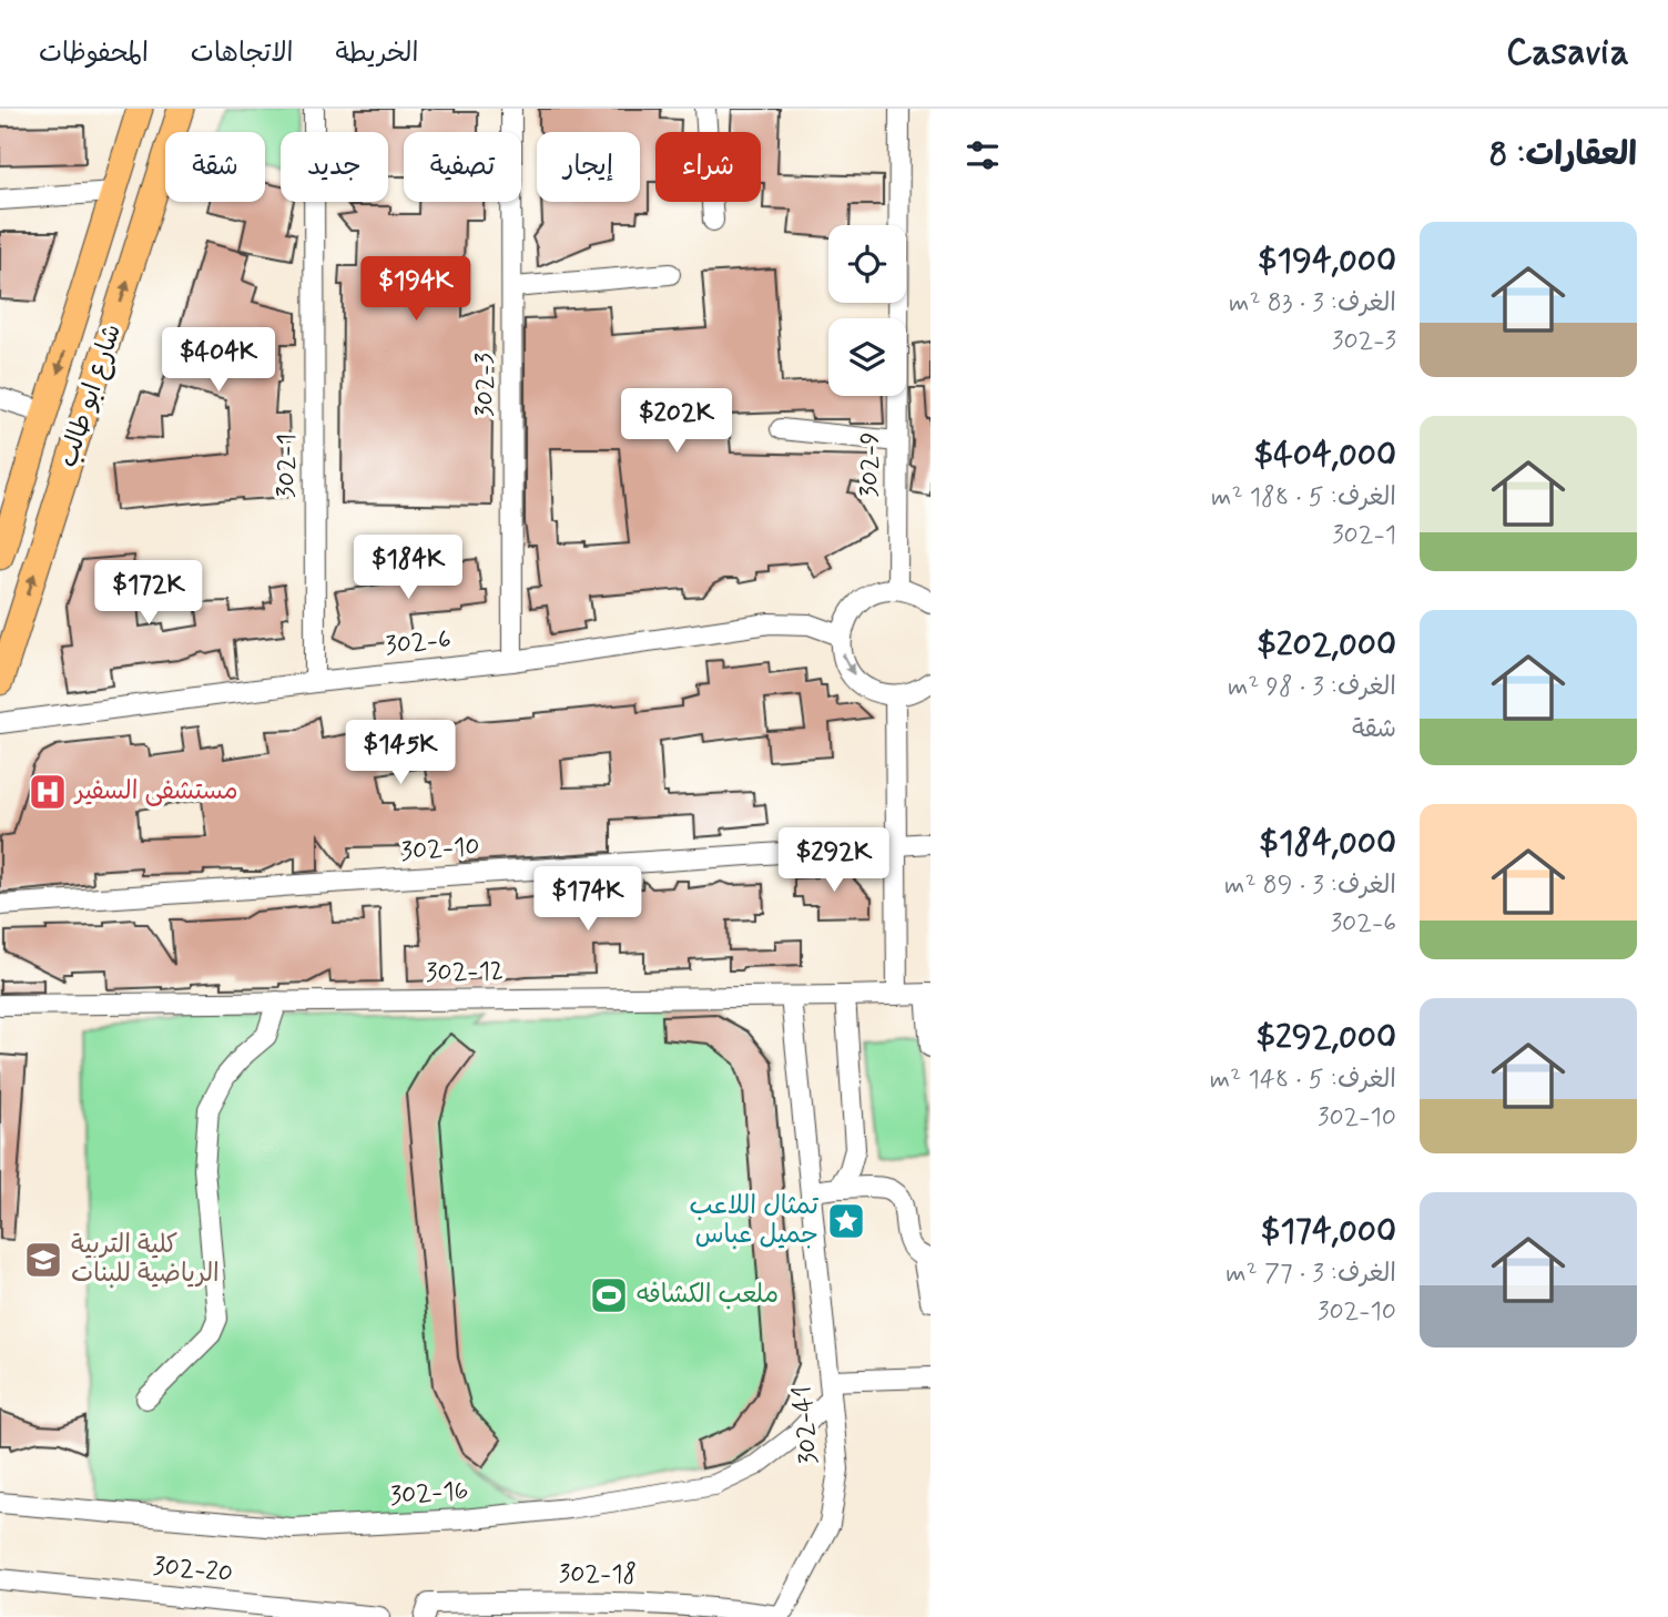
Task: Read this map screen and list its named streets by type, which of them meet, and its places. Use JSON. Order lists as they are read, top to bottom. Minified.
{"streets":{"main road":["شارع ابو طالب"],"street":["302-3","302-9","302-1","302-6","302-10","302-12","302-41","302-16","302-20","302-18"]},"crossings":[["302-3","302-6"],["302-1","302-6"],["302-12","302-41"],["302-41","302-16"],["302-41","302-18"]],"places":{"hospital":["مستشفى السفير"],"place":["تمثال اللاعب جميل عباس"],"school or university":["كلية التربية الرياضية للبنات"],"sports":["ملعب الكشافه"]},"page":{"header":"Casavia","nav":["الخريطة","الاتجاهات","المحفوظات"],"heading":"العقارات: 8","chip":["شراء","إيجار","تصفية","جديد","شقة"],"list":[{"name":"$194,000","note":"الغرف: 3 · 83 m² · 302-3"},{"name":"$404,000","note":"الغرف: 5 · 188 m² · 302-1"},{"name":"$202,000","note":"الغرف: 3 · 98 m² · شقة"},{"name":"$184,000","note":"الغرف: 3 · 89 m² · 302-6"},{"name":"$292,000","note":"الغرف: 5 · 148 m² · 302-10"},{"name":"$174,000","note":"الغرف: 3 · 77 m² · 302-10"}],"price":["$194K","$404K","$202K","$184K","$172K","$145K","$292K","$174K"]}}
